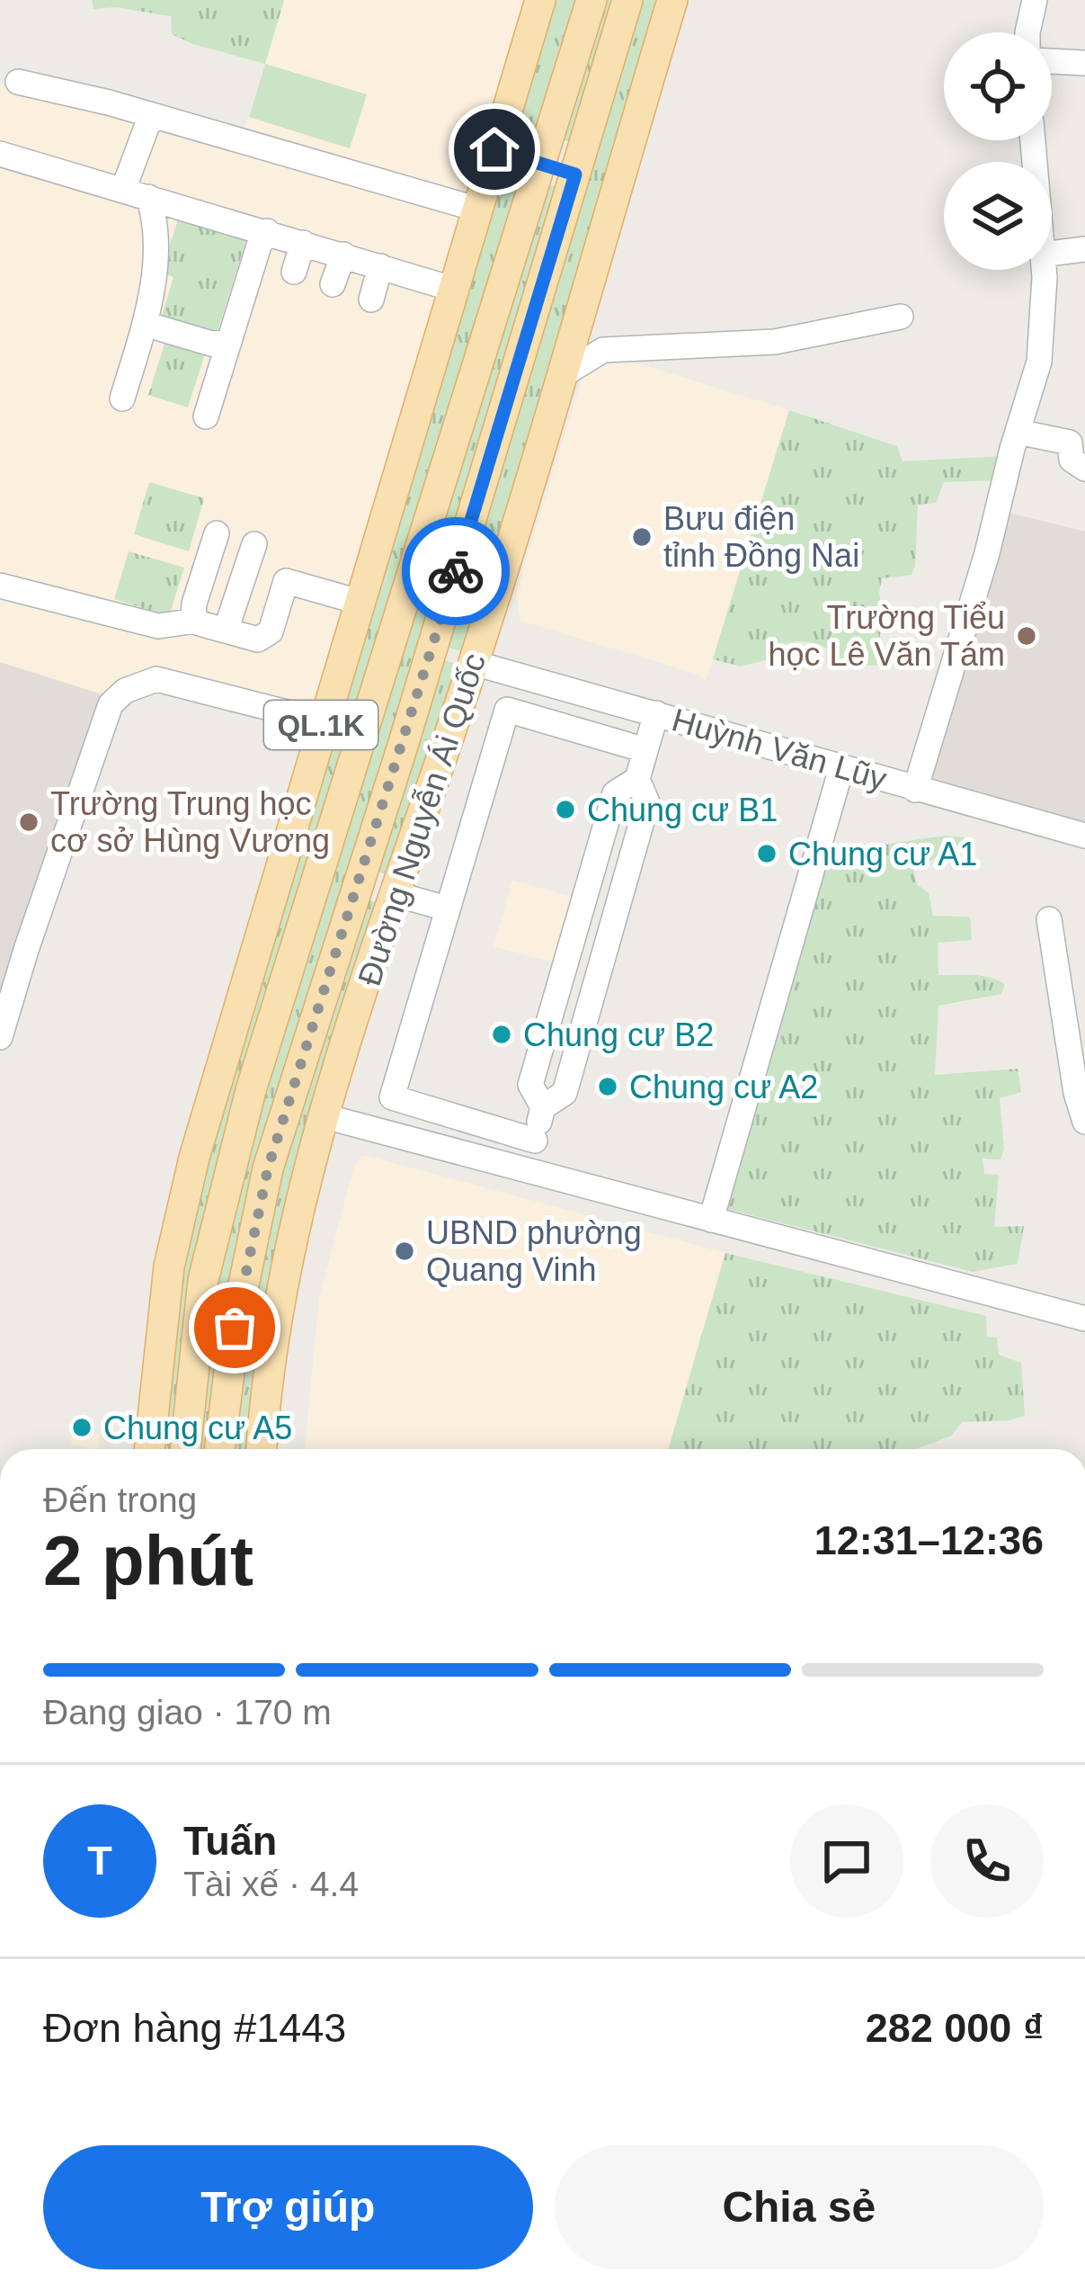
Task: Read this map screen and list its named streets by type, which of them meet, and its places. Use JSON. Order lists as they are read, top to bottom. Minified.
{"streets":{"main road":["QL.1K","Đường Nguyễn Ái Quốc"],"street":["Huỳnh Văn Lũy"]},"crossings":[["Huỳnh Văn Lũy","Đường Nguyễn Ái Quốc"]],"places":["Bưu điện tỉnh Đồng Nai","Trường Tiểu học Lê Văn Tám","Chung cư B1","Trường Trung học cơ sở Hùng Vương","Chung cư A1","Chung cư B2","Chung cư A2","UBND phường Quang Vinh","Chung cư A5"],"page":{"heading":["2 phút","Đến trong","12:31–12:36"],"panel":["Tuấn","Tài xế · 4.4","Đơn hàng #1443","282 000 ₫"],"bar":"Đang giao · 170 m","round":"T","buttons":["Trợ giúp","Chia sẻ"]}}
